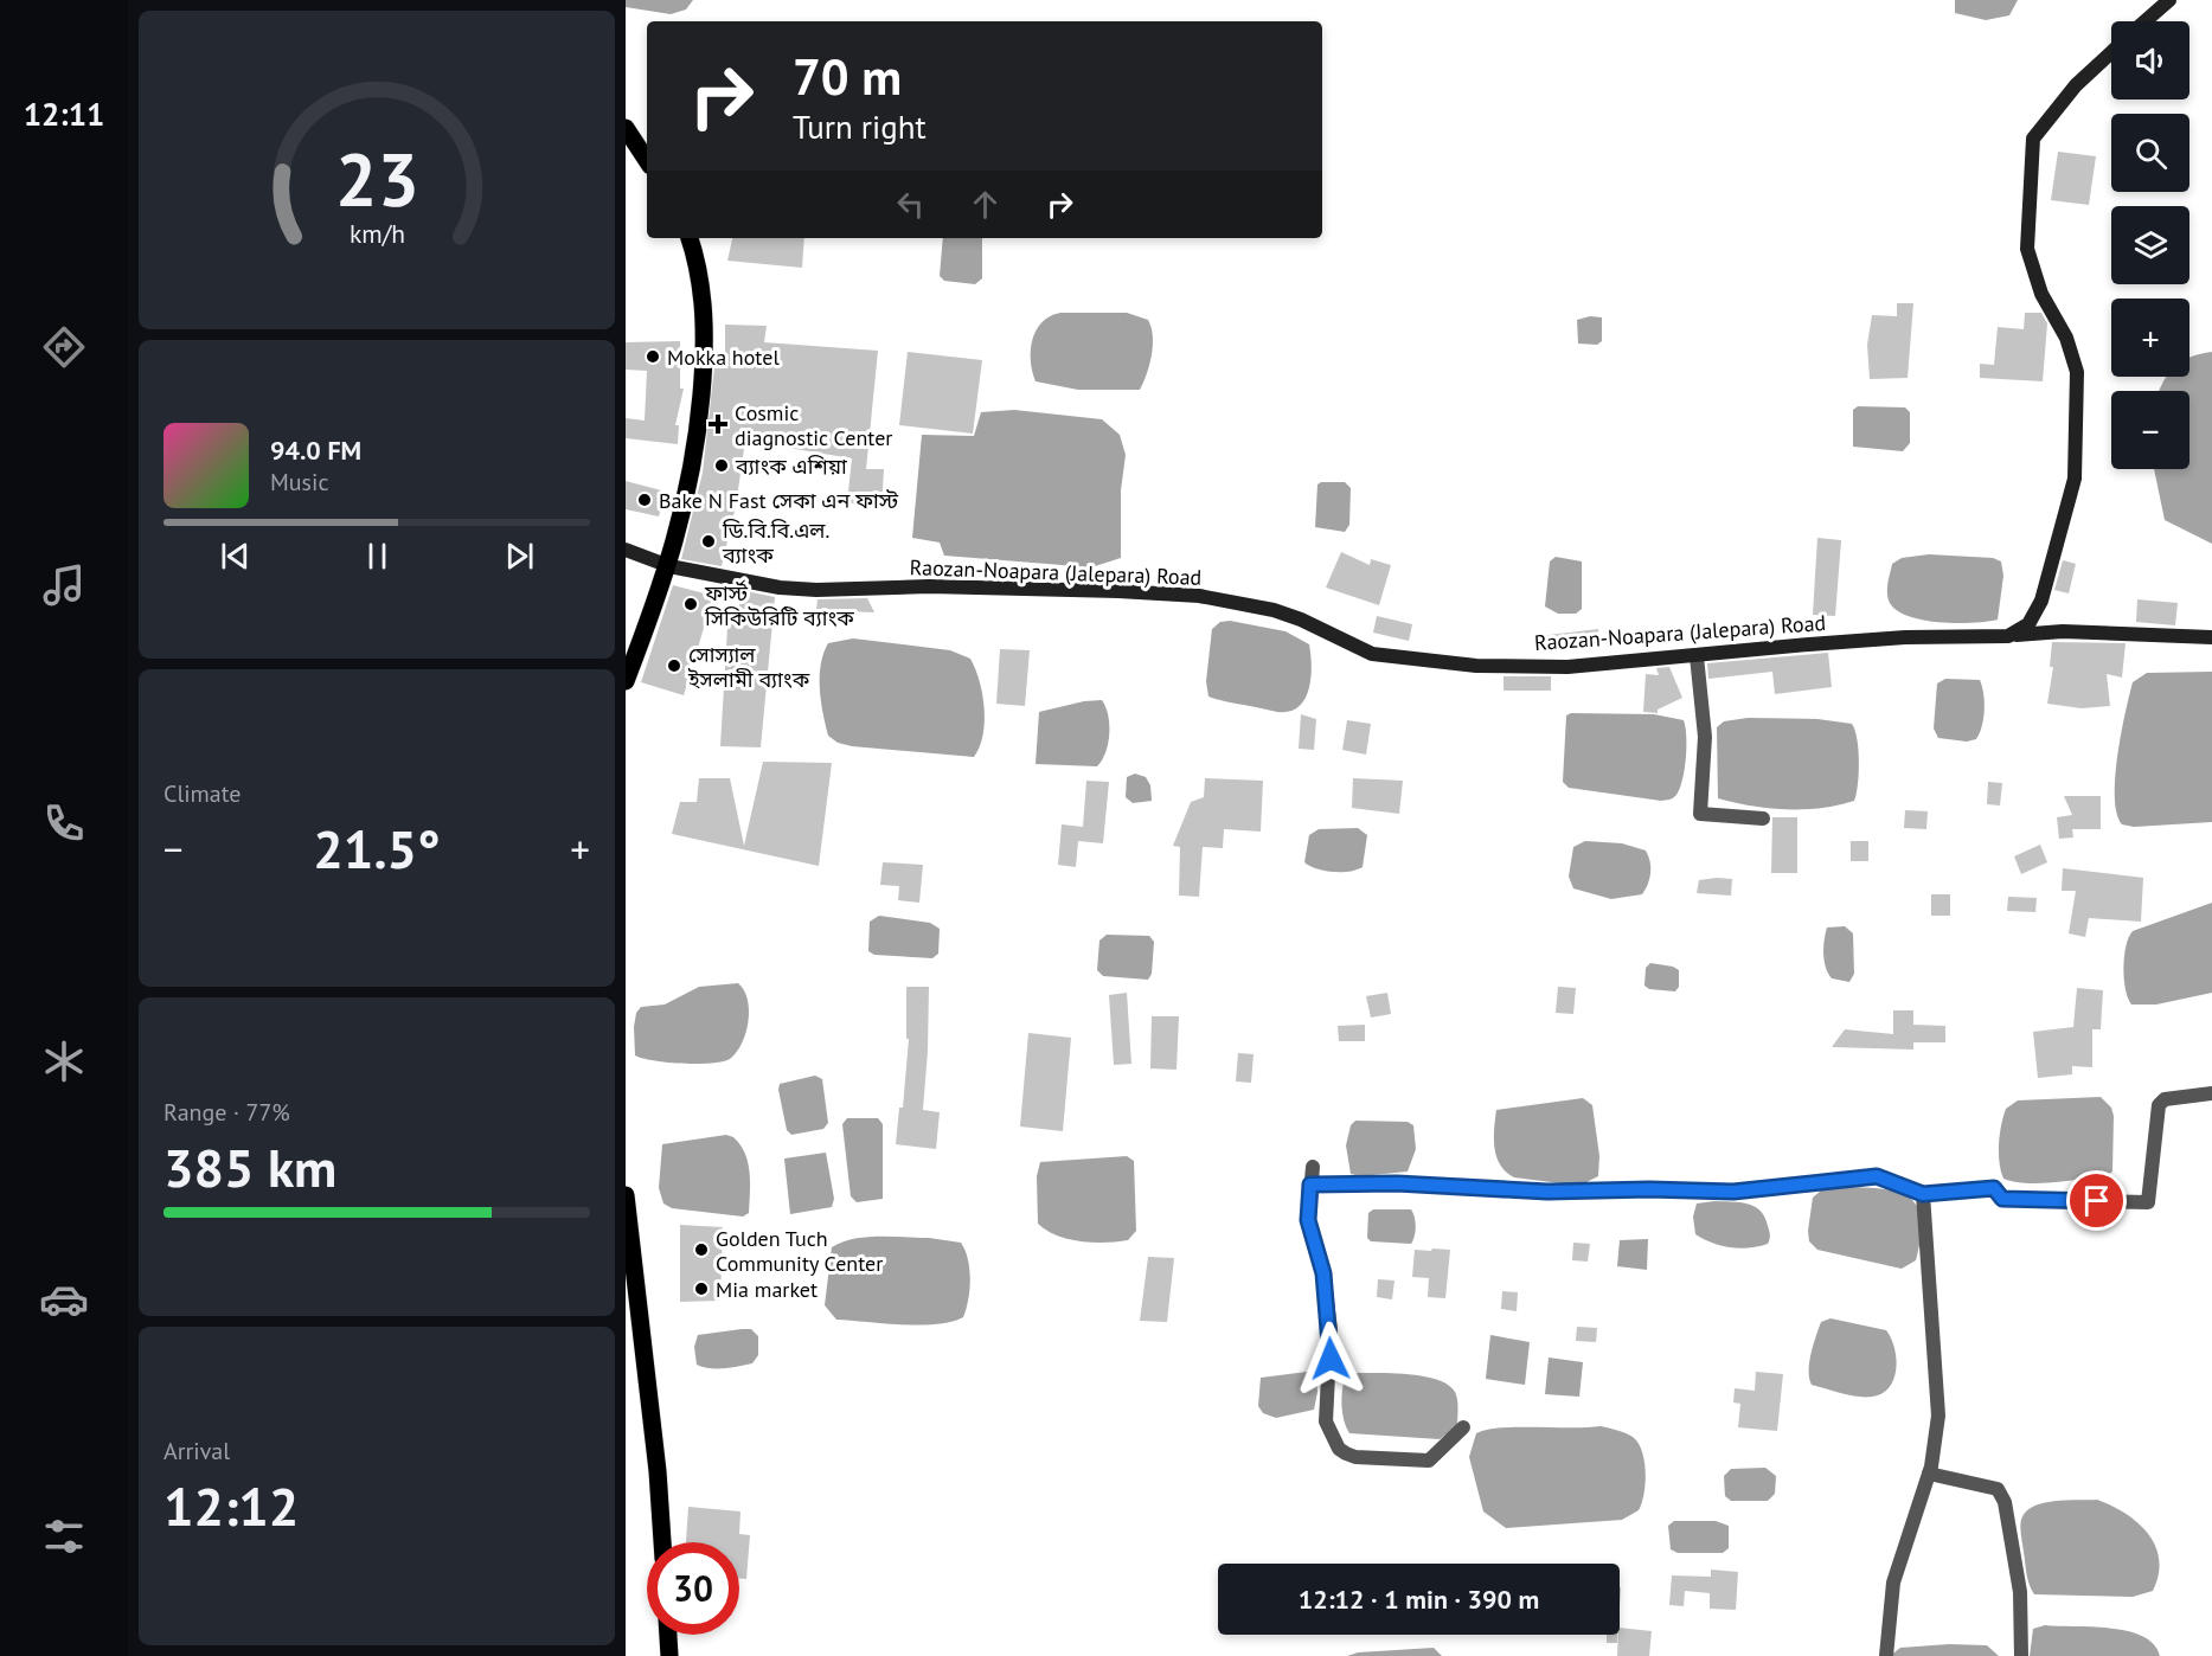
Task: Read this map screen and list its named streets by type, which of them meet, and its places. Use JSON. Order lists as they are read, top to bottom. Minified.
{"streets":{"main road":["Raozan-Noapara (Jalepara) Road"]},"places":{"other":["Mokka hotel","ব্যাংক এশিয়া","Bake N Fast সেকা এন ফাস্ট","ডি.বি.বি.এল. ব্যাংক","ফার্স্ট সিকিউরিটি ব্যাংক","সোস্যাল ইসলামী ব্যাংক","Golden Tuch Community Center","Mia market"],"health":["Cosmic diagnostic Center"]},"page":{"tabs":"12:11","map_buttons":["+","−"],"turn":["70 m","Turn right"],"song":["94.0 FM","Music"],"tile":["Climate",["Range · 77%","385 km"],["Arrival","12:12"]],"heat":["−","21.5°","+"],"limit":"30","trip":"12:12 · 1 min · 390 m","gauge":["23","km/h"]}}
